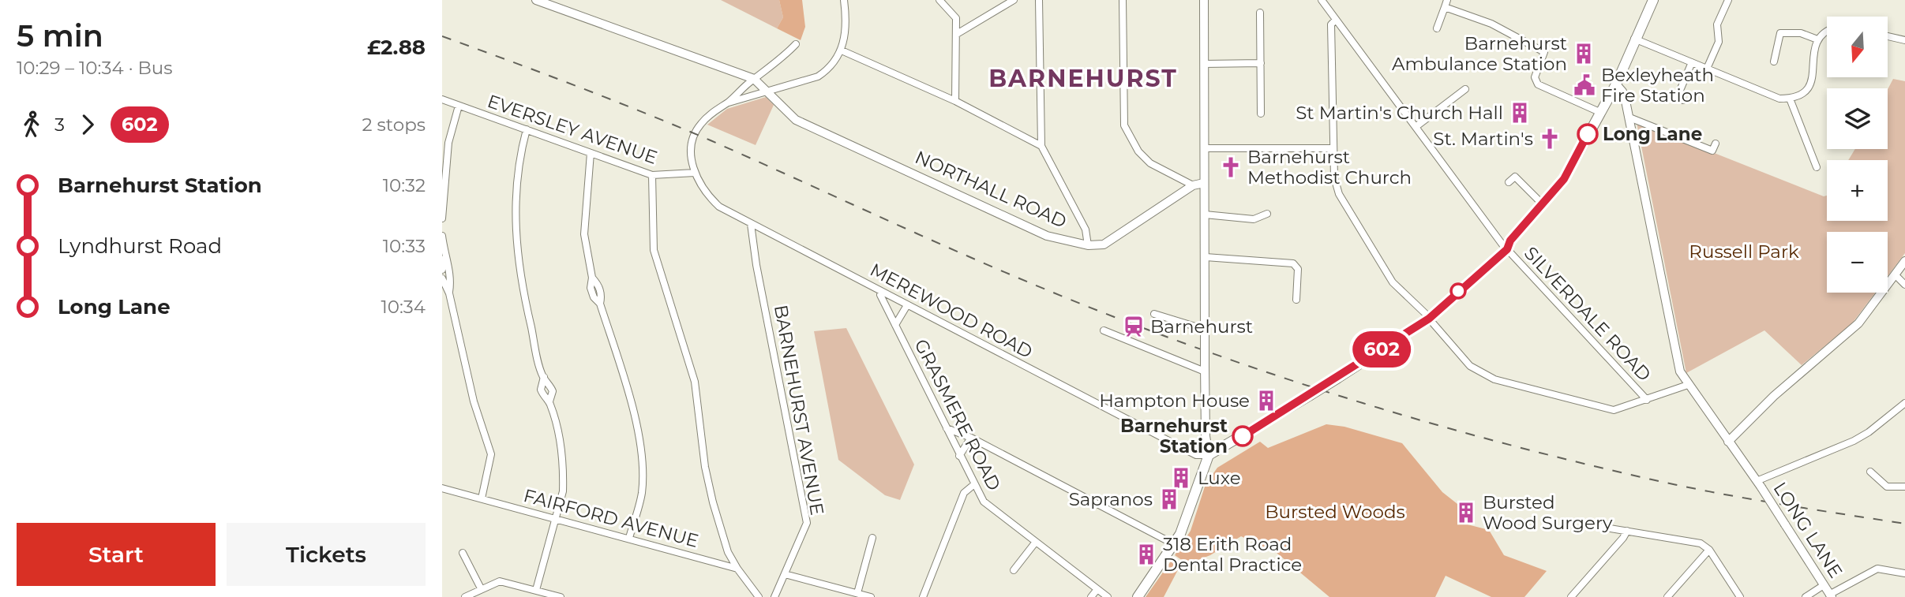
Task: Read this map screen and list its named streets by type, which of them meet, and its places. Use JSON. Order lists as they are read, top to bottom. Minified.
{"streets":{"street":["EVERSLEY AVENUE","NORTHALL ROAD","MEREWOOD ROAD","SILVERDALE ROAD","BARNEHURST AVENUE","GRASMERE ROAD","FAIRFORD AVENUE","LONG LANE"]},"crossings":[["EVERSLEY AVENUE","MEREWOOD ROAD"],["MEREWOOD ROAD","BARNEHURST AVENUE"],["MEREWOOD ROAD","GRASMERE ROAD"]],"districts":["BARNEHURST"],"parks":["Russell Park","Bursted Woods"],"places":{"building":["Barnehurst Ambulance Station","St Martin's Church Hall","Hampton House","Luxe","Sapranos","Bursted Wood Surgery","318 Erith Road Dental Practice"],"public building":["Bexleyheath Fire Station"],"other":["Long Lane","Barnehurst Station"],"church":["St. Martin's","Barnehurst Methodist Church"],"station":["Barnehurst"]},"lines":["bus line 602"],"north":"bottom","page":{"heading":["5 min","10:29 – 10:34 · Bus","£2.88"],"on_map":"602","map_buttons":["+","−"],"legs":["3","602","2 stops"],"list":[{"name":"Barnehurst Station","value":"10:32"},{"name":"Lyndhurst Road","value":"10:33"},{"name":"Long Lane","value":"10:34"}],"buttons":["Start","Tickets"]}}
